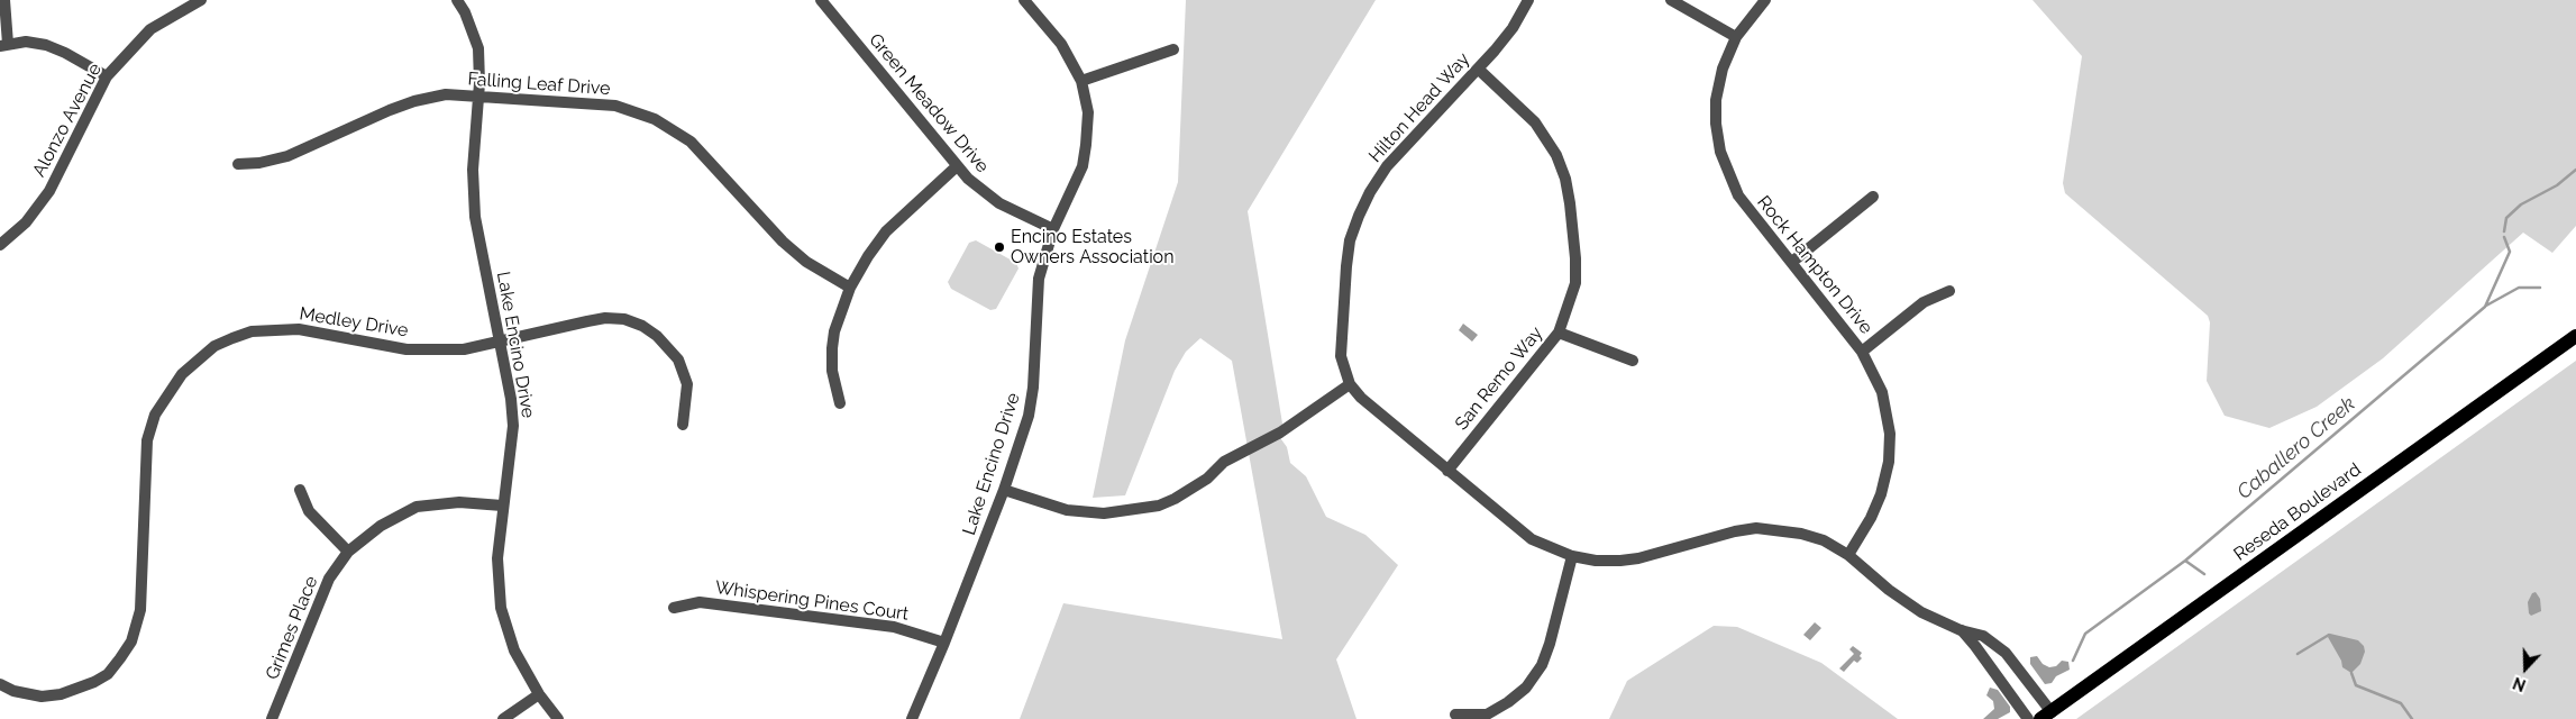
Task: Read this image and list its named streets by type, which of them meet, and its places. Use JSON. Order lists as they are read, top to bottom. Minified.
{"streets":{"main road":["Reseda Boulevard"],"street":["Falling Leaf Drive","Green Meadow Drive","Hilton Head Way","Alonzo Avenue","Rock Hampton Drive","Medley Drive","Lake Encino Drive","San Remo Way","Whispering Pines Court","Grimes Place"]},"crossings":[["Falling Leaf Drive","Lake Encino Drive"],["Green Meadow Drive","Lake Encino Drive"],["Hilton Head Way","Rock Hampton Drive"],["Hilton Head Way","San Remo Way"],["Medley Drive","Lake Encino Drive"],["Lake Encino Drive","Whispering Pines Court"],["Lake Encino Drive","Grimes Place"]],"water":["Caballero Creek"],"places":["Encino Estates Owners Association"],"north":"bottom"}
